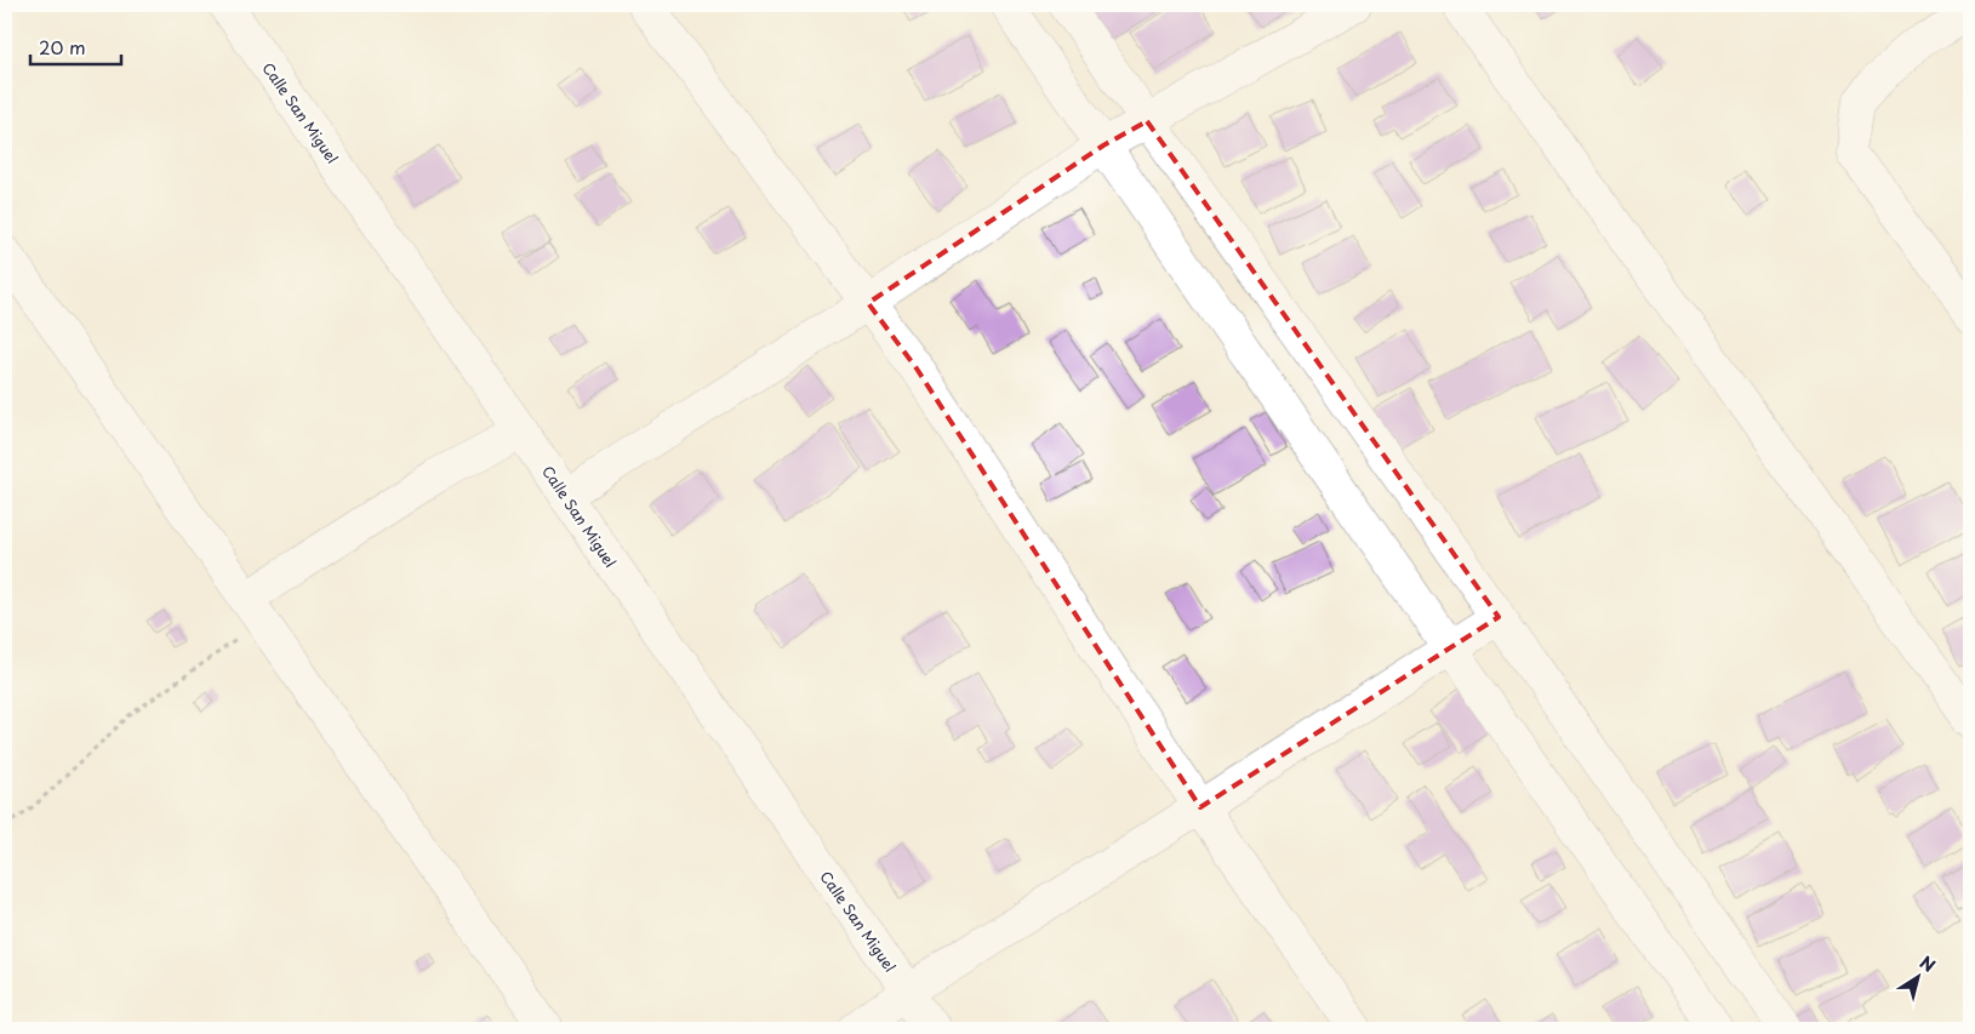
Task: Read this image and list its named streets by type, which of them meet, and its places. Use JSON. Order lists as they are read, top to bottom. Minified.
{"streets":{"street":["Calle San Miguel"]},"scale_bar":"20 m","north":"top right"}
